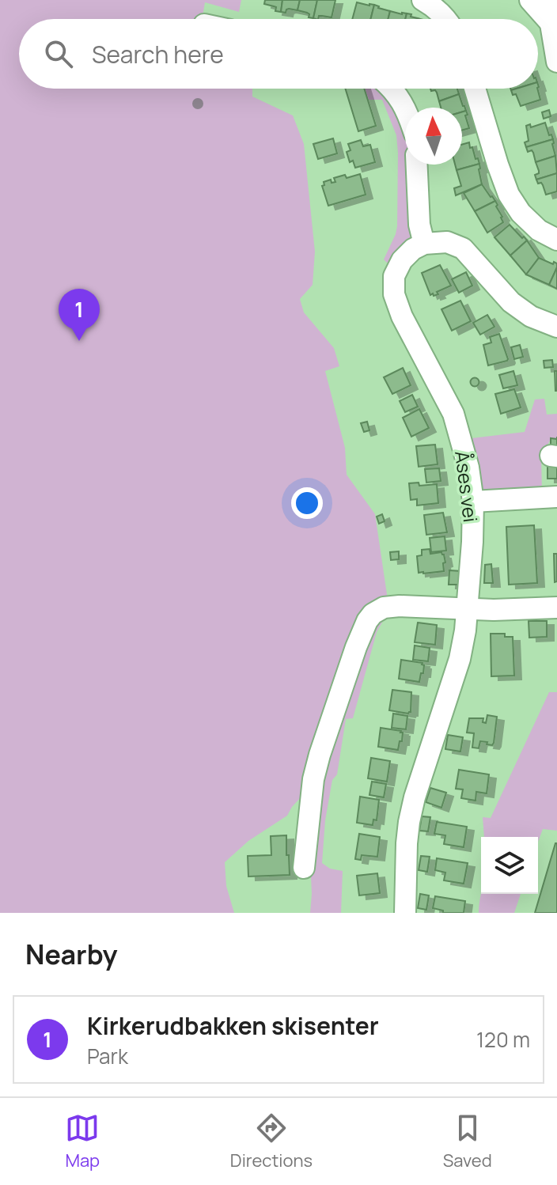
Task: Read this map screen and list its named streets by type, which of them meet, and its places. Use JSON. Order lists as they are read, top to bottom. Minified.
{"streets":{"street":["Åses vei"]},"north":"top","page":{"search":"Search here","pins":"1","heading":"Nearby","list":[{"mark":"1","name":"Kirkerudbakken skisenter","note":"Park","value":"120 m"}],"nav":["Map","Directions","Saved"]}}
